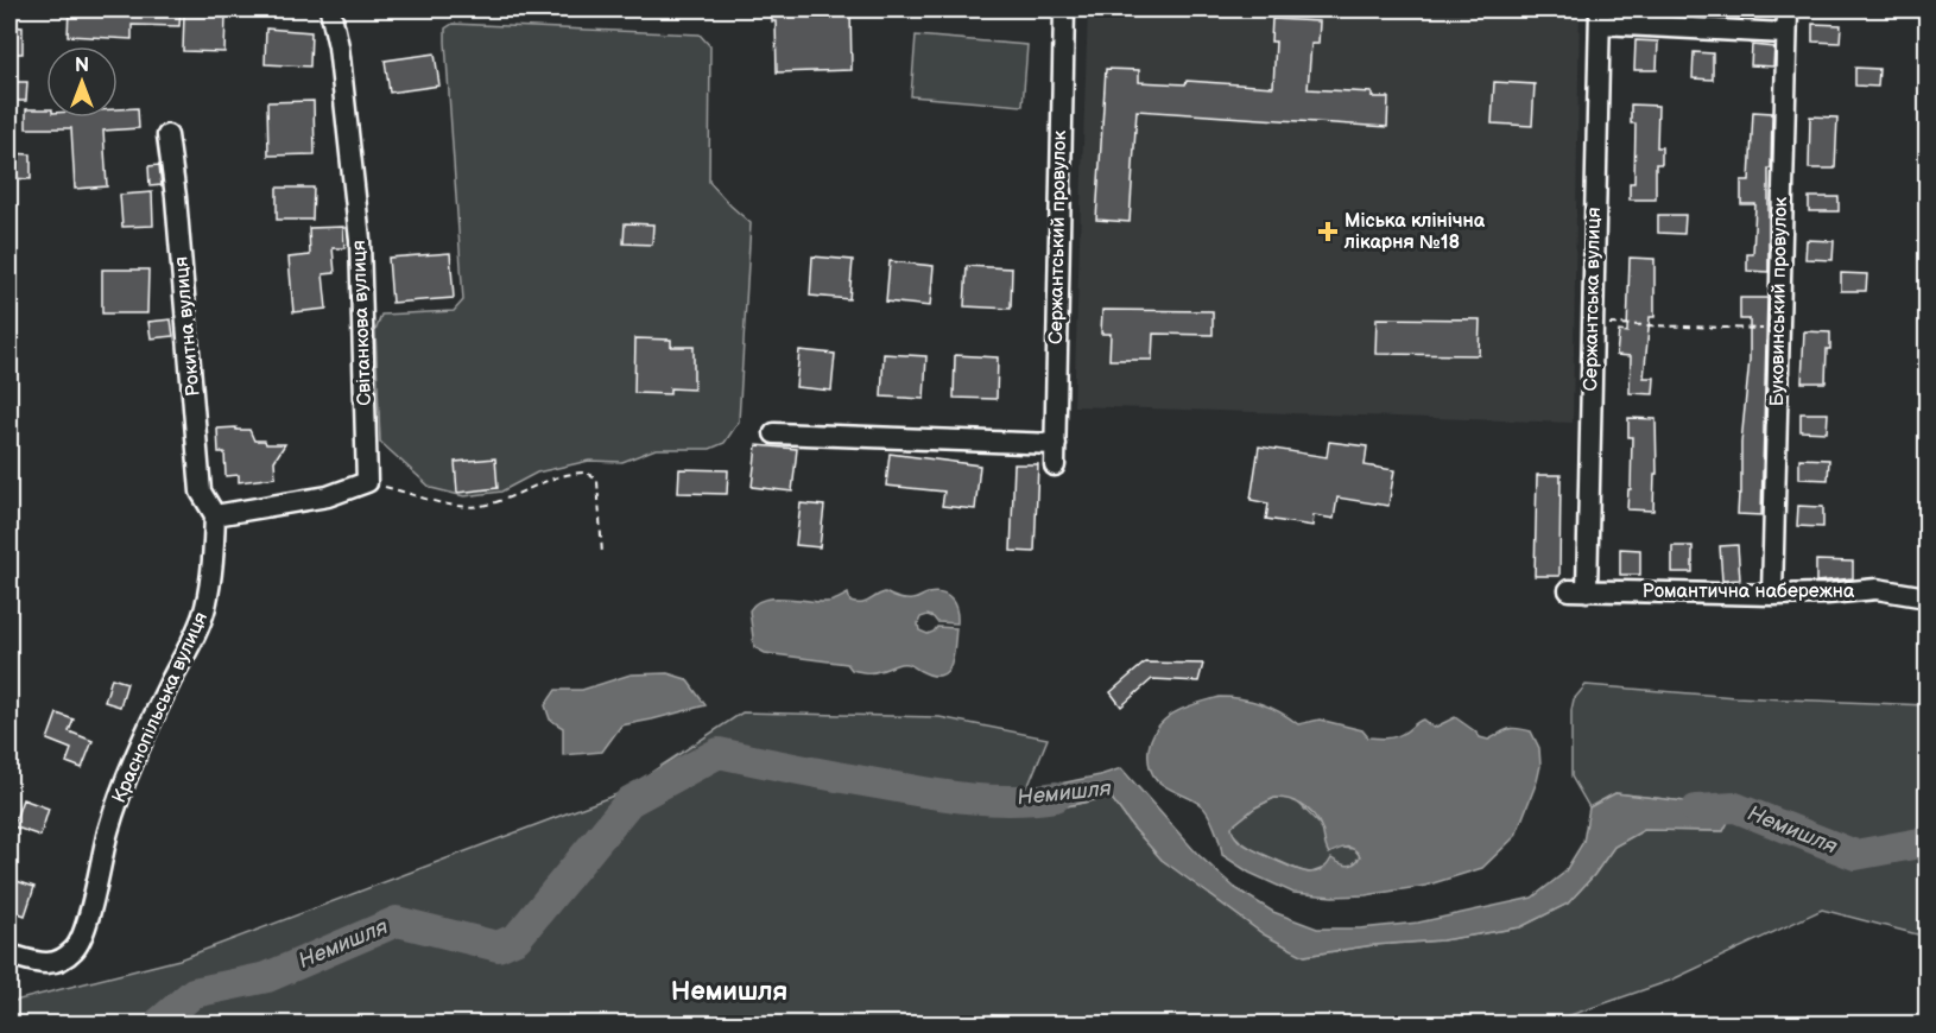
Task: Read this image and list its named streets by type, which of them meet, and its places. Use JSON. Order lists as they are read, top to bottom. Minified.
{"streets":{"street":["Сержантський провулок","Сержантська вулиця","Буковинський провулок","Світанкова вулиця","Рокитна вулиця","Романтична набережна","Краснопільська вулиця"]},"crossings":[["Сержантська вулиця","Романтична набережна"],["Буковинський провулок","Романтична набережна"],["Рокитна вулиця","Краснопільська вулиця"]],"districts":["Немишля"],"water":["Немишля"],"places":{"health":["Міська клінічна лікарня №18"]},"north":"top"}
